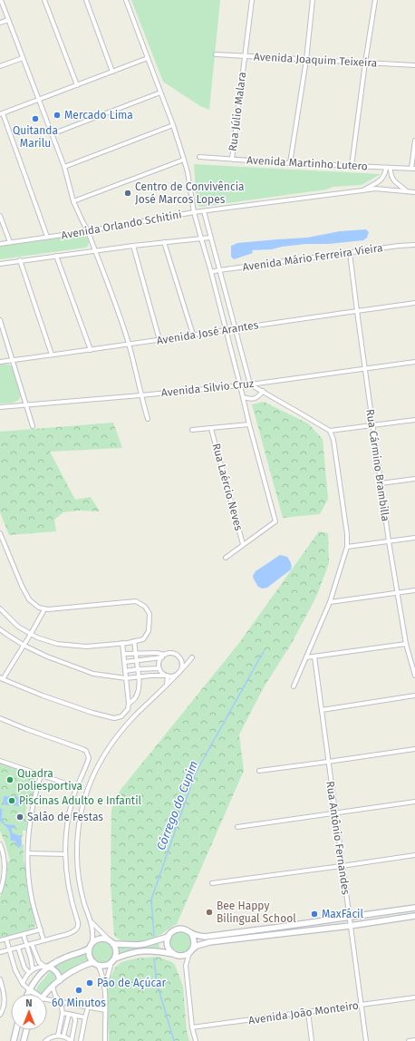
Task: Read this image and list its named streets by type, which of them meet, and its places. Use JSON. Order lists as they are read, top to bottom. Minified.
{"streets":{"street":["Avenida Joaquim Teixeira","Rua Júlio Malara","Avenida Martinho Lutero","Avenida Orlando Schitini","Avenida Mário Ferreira Vieira","Avenida José Arantes","Avenida Silvio Cruz","Rua Cármino Brambilla","Rua Laércio Neves","Rua Antônio Fernandes","Avenida João Monteiro"]},"crossings":[["Avenida Joaquim Teixeira","Rua Júlio Malara"],["Rua Júlio Malara","Avenida Martinho Lutero"],["Avenida Mário Ferreira Vieira","Rua Cármino Brambilla"],["Avenida José Arantes","Rua Cármino Brambilla"],["Avenida Silvio Cruz","Rua Cármino Brambilla"],["Rua Antônio Fernandes","Avenida João Monteiro"]],"water":["Córrego do Cupim"],"places":["Mercado Lima","Quitanda Marilu","Centro de Convivência José Marcos Lopes","Quadra poliesportiva","Piscinas Adulto e Infantil","Salão de Festas","Bee Happy Bilingual School","MaxFácil","Pão de Açúcar","60 Minutos"],"north":"top"}
